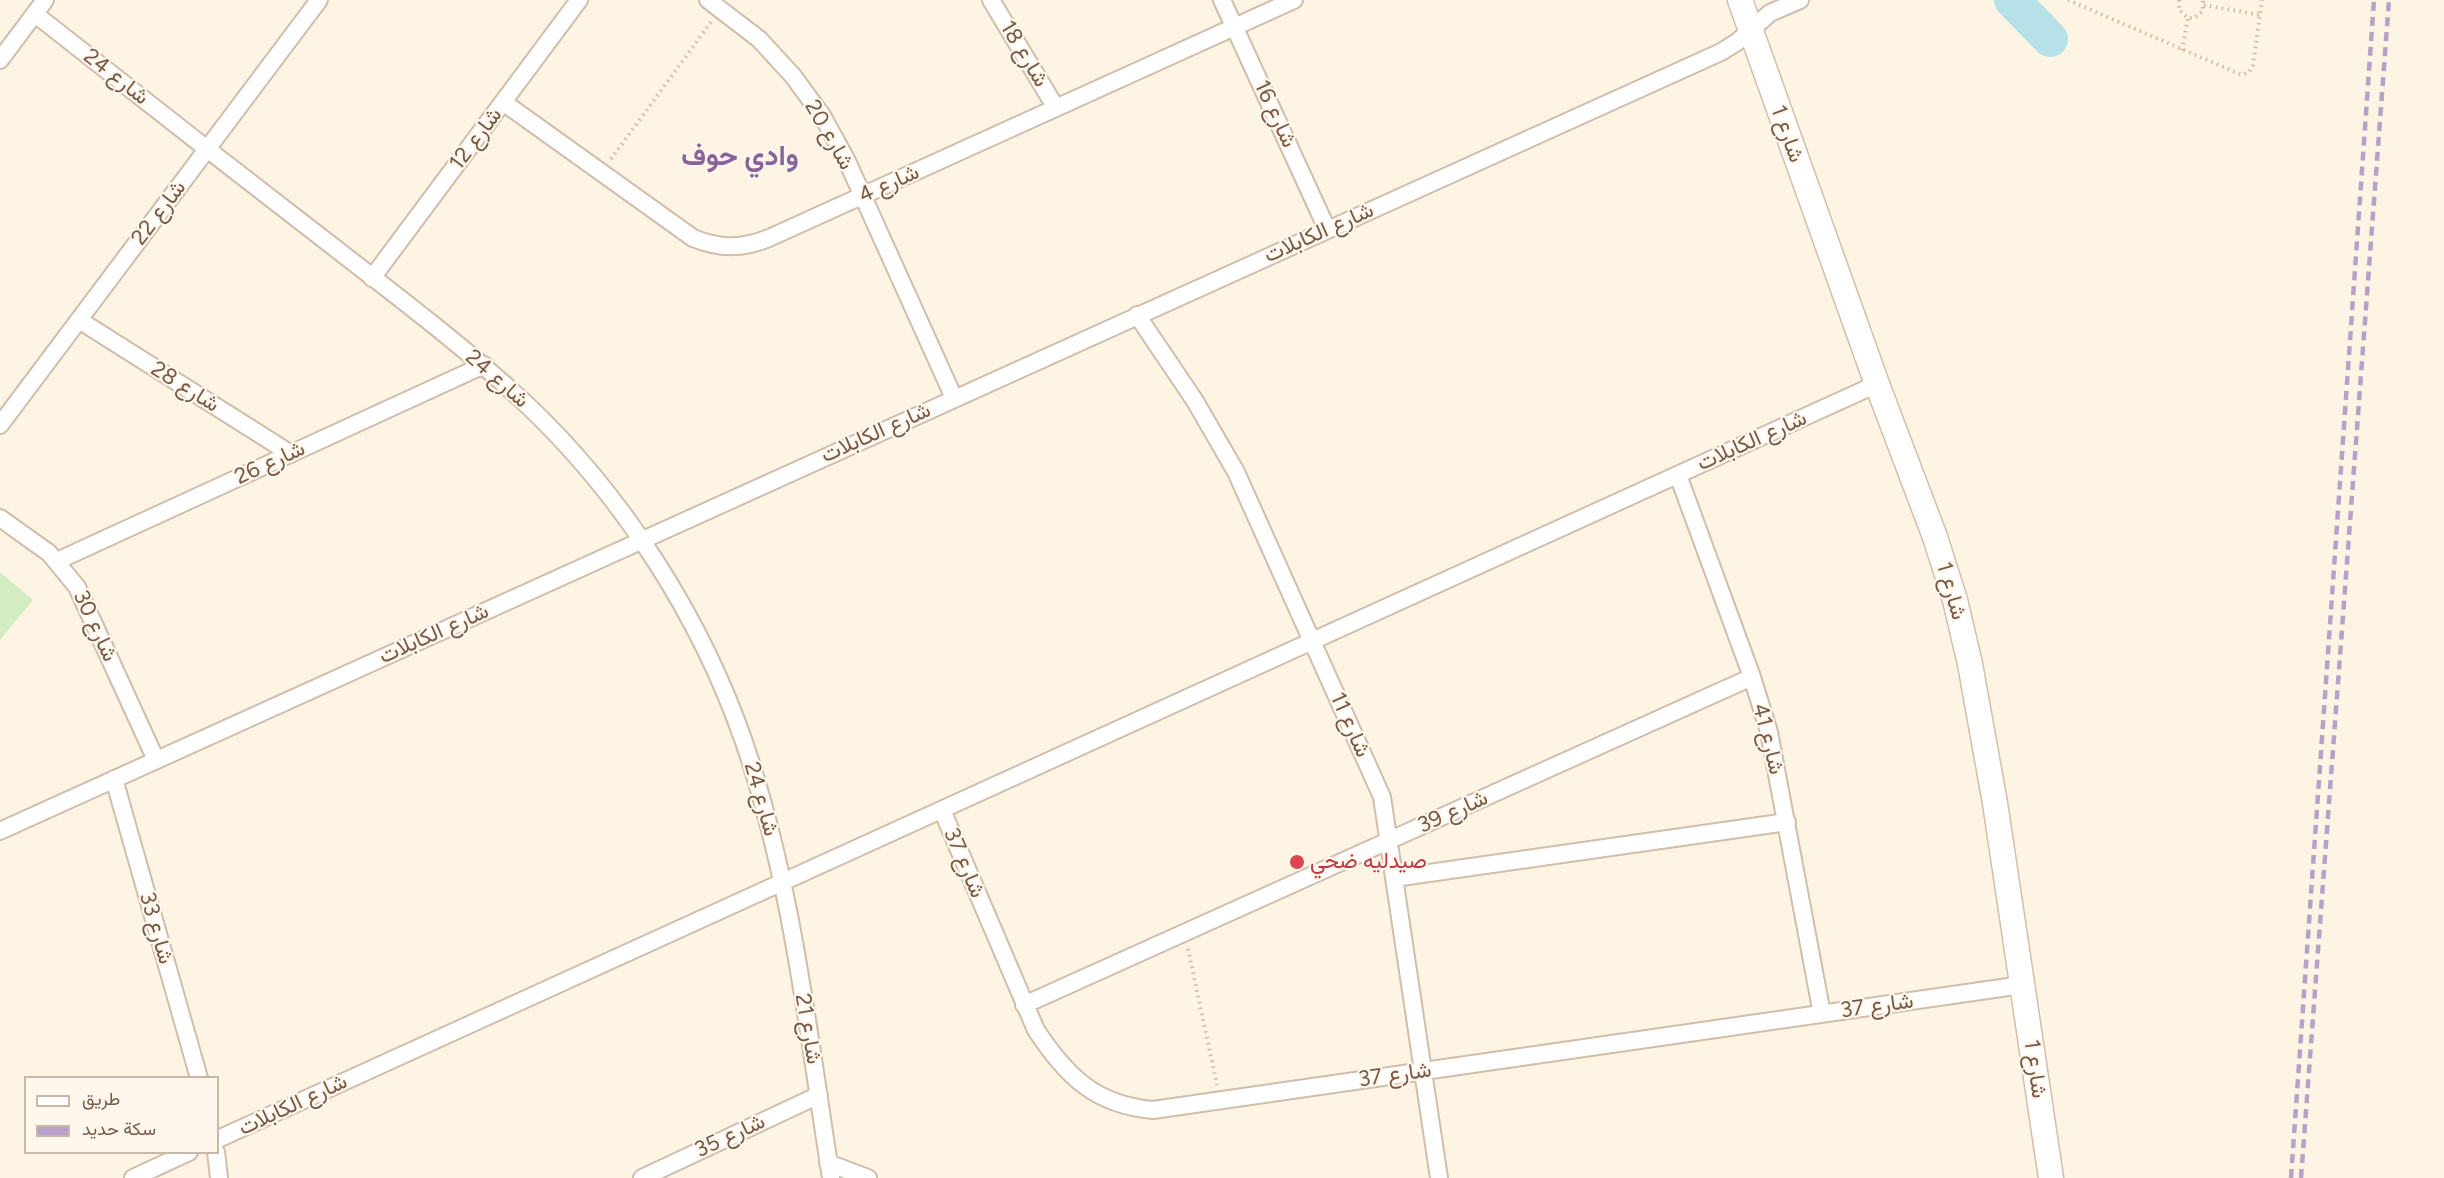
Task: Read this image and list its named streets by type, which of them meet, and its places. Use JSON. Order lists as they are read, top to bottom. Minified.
{"streets":{"street":["شارع 18","شارع 24","شارع 16","شارع 1","شارع 20","شارع 12","شارع 4","شارع 22","شارع الكابلات","شارع 28","شارع 26","شارع 30","شارع 11","شارع 41","شارع 39","شارع 37","شارع 33","شارع 21","شارع 35"]},"crossings":[["شارع 18","شارع 4"],["شارع 24","شارع 12"],["شارع 24","شارع 22"],["شارع 24","شارع الكابلات"],["شارع 24","شارع 26"],["شارع 24","شارع 21"],["شارع 16","شارع 4"],["شارع 16","شارع الكابلات"],["شارع 1","شارع الكابلات"],["شارع 1","شارع 37"],["شارع 20","شارع 4"],["شارع 20","شارع الكابلات"],["شارع 12","شارع 4"],["شارع 22","شارع 28"],["شارع الكابلات","شارع 30"],["شارع الكابلات","شارع 11"],["شارع الكابلات","شارع 41"],["شارع الكابلات","شارع 37"],["شارع الكابلات","شارع 33"],["شارع الكابلات","شارع 21"],["شارع 28","شارع 26"],["شارع 26","شارع 30"],["شارع 11","شارع 39"],["شارع 11","شارع 37"],["شارع 41","شارع 39"],["شارع 41","شارع 37"],["شارع 39","شارع 37"],["شارع 21","شارع 35"]],"districts":["وادي حوف"],"places":["صيدليه ضحي"],"legend":["طريق","سكة حديد"]}
